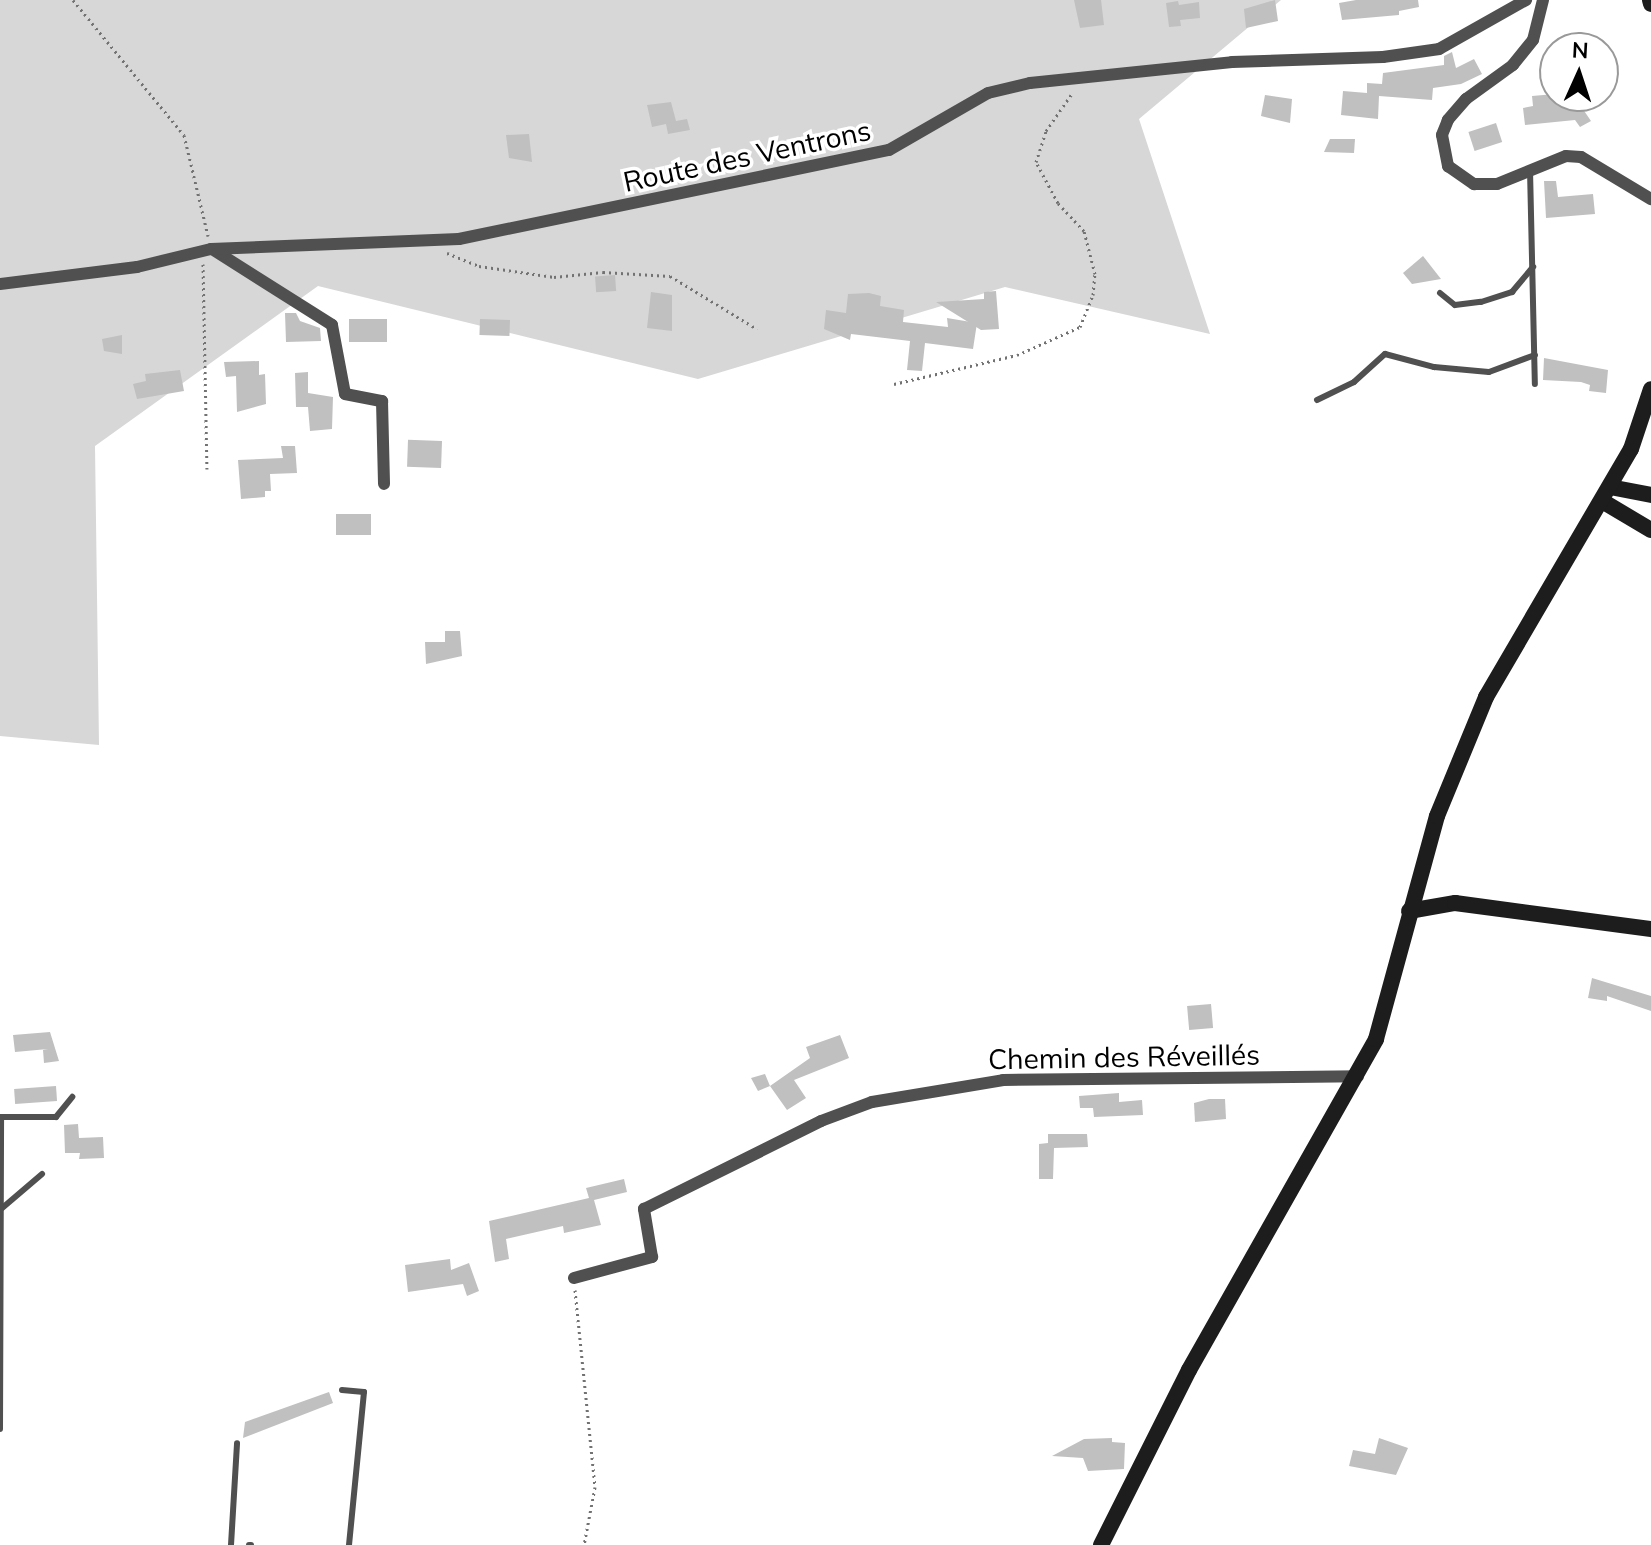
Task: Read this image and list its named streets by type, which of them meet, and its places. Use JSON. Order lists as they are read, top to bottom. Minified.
{"streets":{"street":["Route des Ventrons","Chemin des Réveillés"]},"north":"top"}
